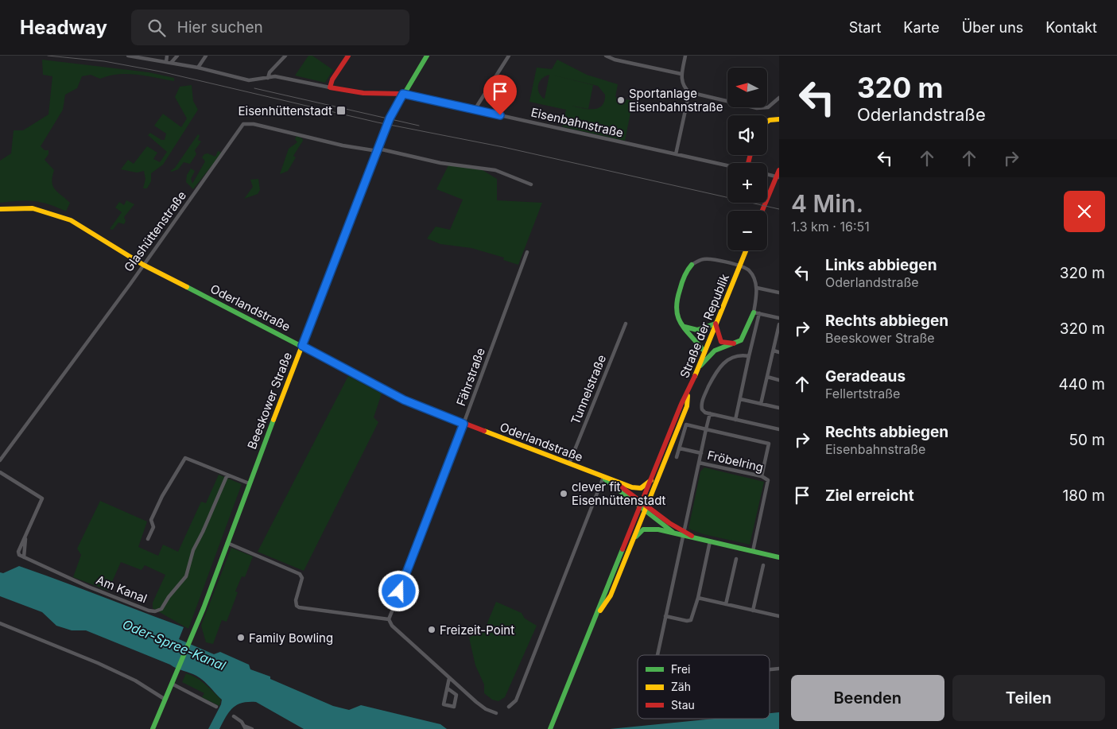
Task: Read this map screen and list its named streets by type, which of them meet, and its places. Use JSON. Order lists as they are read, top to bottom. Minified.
{"streets":{"street":["Eisenbahnstraße","Glashüttenstraße","Oderlandstraße","Straße der Republik","Fährstraße","Tunnelstraße","Beeskower Straße","Fröbelring","Am Kanal"]},"crossings":[["Eisenbahnstraße","Beeskower Straße"],["Glashüttenstraße","Oderlandstraße"],["Glashüttenstraße","Beeskower Straße"],["Oderlandstraße","Straße der Republik"],["Oderlandstraße","Fährstraße"],["Oderlandstraße","Tunnelstraße"],["Oderlandstraße","Beeskower Straße"]],"water":["Oder-Spree-Kanal"],"places":{"other":["Sportanlage Eisenbahnstraße","clever fit Eisenhüttenstadt","Freizeit-Point","Family Bowling"],"transit":["Eisenhüttenstadt"]},"legend":["Frei","Zäh","Stau"],"north":"left","page":{"header":"Headway","search":"Hier suchen","nav":["Start","Karte","Über uns","Kontakt"],"turn":["320 m","Oderlandstraße"],"map_buttons":["+","−"],"heading":["4 Min.","1.3 km · 16:51"],"list":[{"name":"Links abbiegen","note":"Oderlandstraße","value":"320 m"},{"name":"Rechts abbiegen","note":"Beeskower Straße","value":"320 m"},{"name":"Geradeaus","note":"Fellertstraße","value":"440 m"},{"name":"Rechts abbiegen","note":"Eisenbahnstraße","value":"50 m"},{"name":"Ziel erreicht","value":"180 m"}],"buttons":["Beenden","Teilen"]}}
